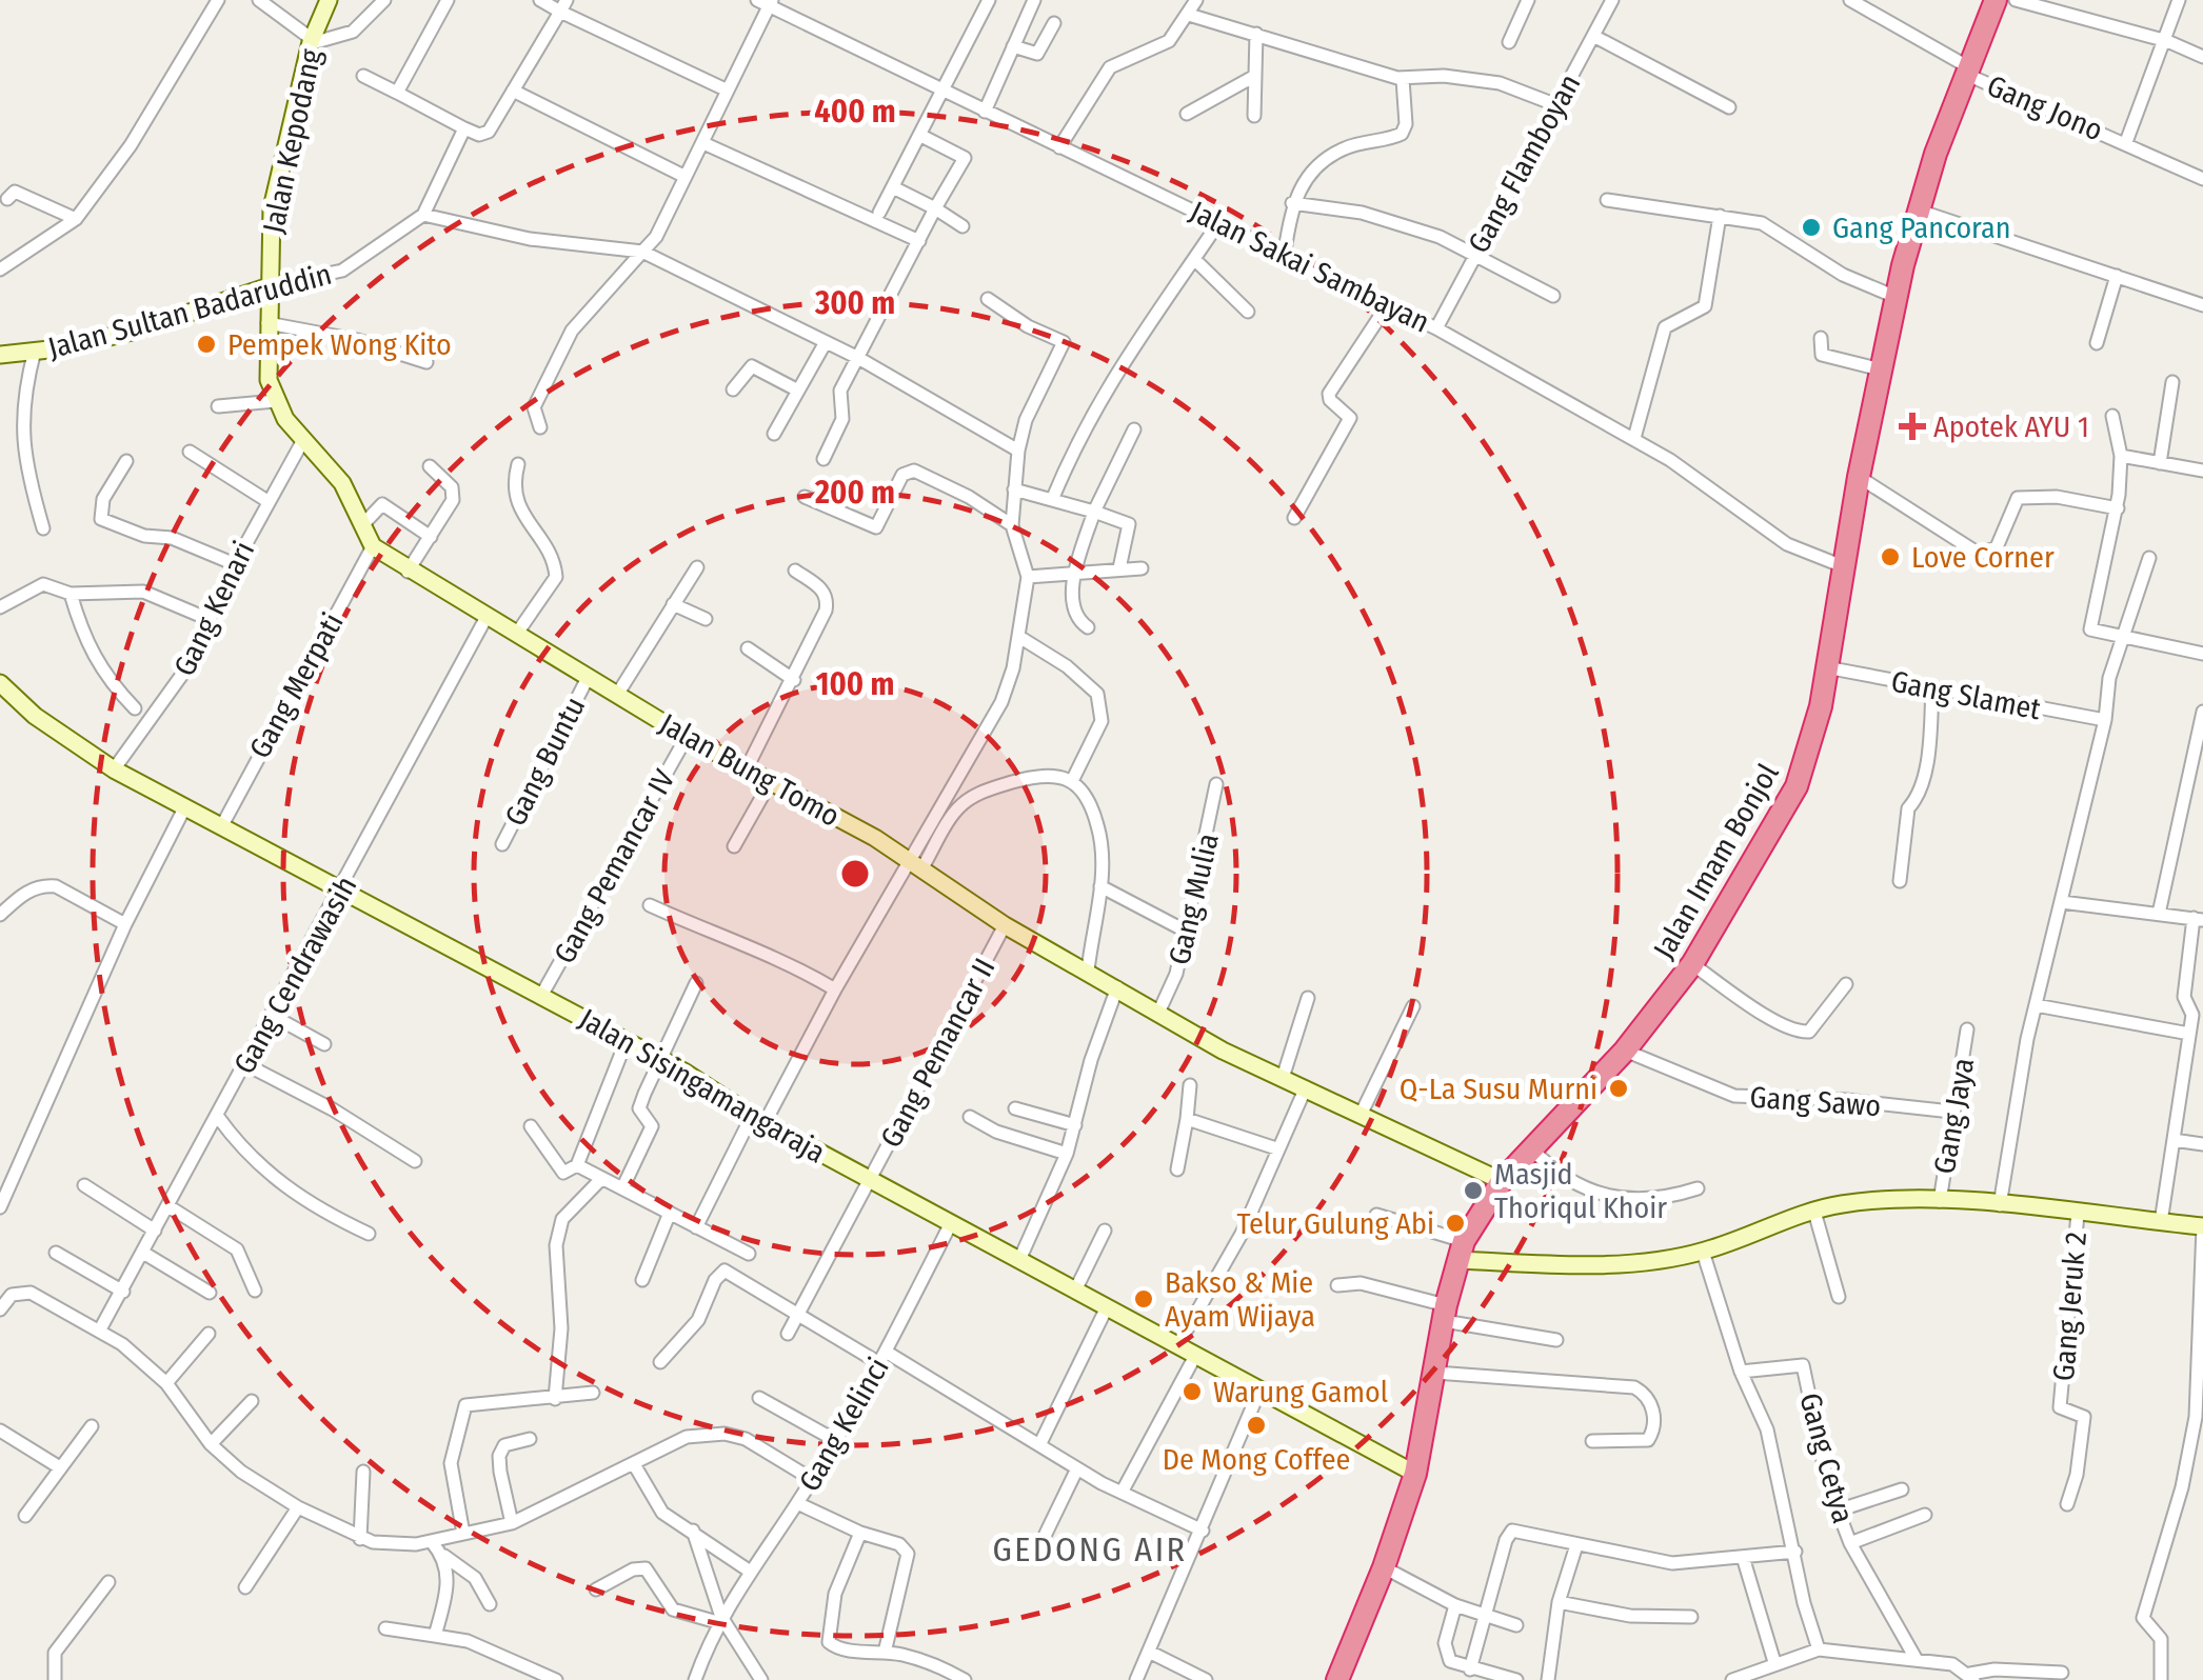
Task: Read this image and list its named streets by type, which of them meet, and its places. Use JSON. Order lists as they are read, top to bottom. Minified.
{"streets":{"highway":["Jalan Imam Bonjol"],"street":["Gang Jono","Jalan Kepodang","Gang Flamboyan","Jalan Sakai Sambayan","Jalan Sultan Badaruddin","Gang Kenari","Gang Merpati","Gang Slamet","Gang Buntu","Jalan Bung Tomo","Gang Pemancar IV","Gang Mulia","Gang Cendrawasih","Gang Pemancar II","Jalan Sisingamangaraja","Gang Sawo","Gang Jaya","Gang Jeruk 2","Gang Kelinci","Gang Cetya"]},"crossings":[["Gang Jono","Jalan Imam Bonjol"],["Jalan Kepodang","Jalan Sultan Badaruddin"],["Jalan Kepodang","Jalan Bung Tomo"],["Gang Flamboyan","Jalan Sakai Sambayan"],["Jalan Sakai Sambayan","Jalan Imam Bonjol"],["Jalan Sultan Badaruddin","Jalan Bung Tomo"],["Gang Kenari","Jalan Bung Tomo"],["Gang Kenari","Jalan Sisingamangaraja"],["Gang Merpati","Jalan Bung Tomo"],["Gang Merpati","Jalan Sisingamangaraja"],["Gang Slamet","Jalan Imam Bonjol"],["Gang Buntu","Jalan Bung Tomo"],["Jalan Bung Tomo","Jalan Imam Bonjol"],["Jalan Bung Tomo","Gang Pemancar IV"],["Jalan Bung Tomo","Gang Mulia"],["Jalan Bung Tomo","Gang Cendrawasih"],["Jalan Bung Tomo","Gang Pemancar II"],["Jalan Imam Bonjol","Jalan Sisingamangaraja"],["Jalan Imam Bonjol","Gang Sawo"],["Gang Pemancar IV","Jalan Sisingamangaraja"],["Gang Cendrawasih","Jalan Sisingamangaraja"],["Gang Pemancar II","Jalan Sisingamangaraja"],["Jalan Sisingamangaraja","Gang Kelinci"],["Gang Sawo","Gang Jaya"]],"districts":["GEDONG AIR"],"places":{"other":["Gang Pancoran","Pempek Wong Kito","Love Corner","Q-La Susu Murni","Masjid Thoriqul Khoir","Telur Gulung Abi","Bakso & Mie Ayam Wijaya","Warung Gamol","De Mong Coffee"],"health":["Apotek AYU 1"]},"rings":["400 m","300 m","200 m","100 m"]}
